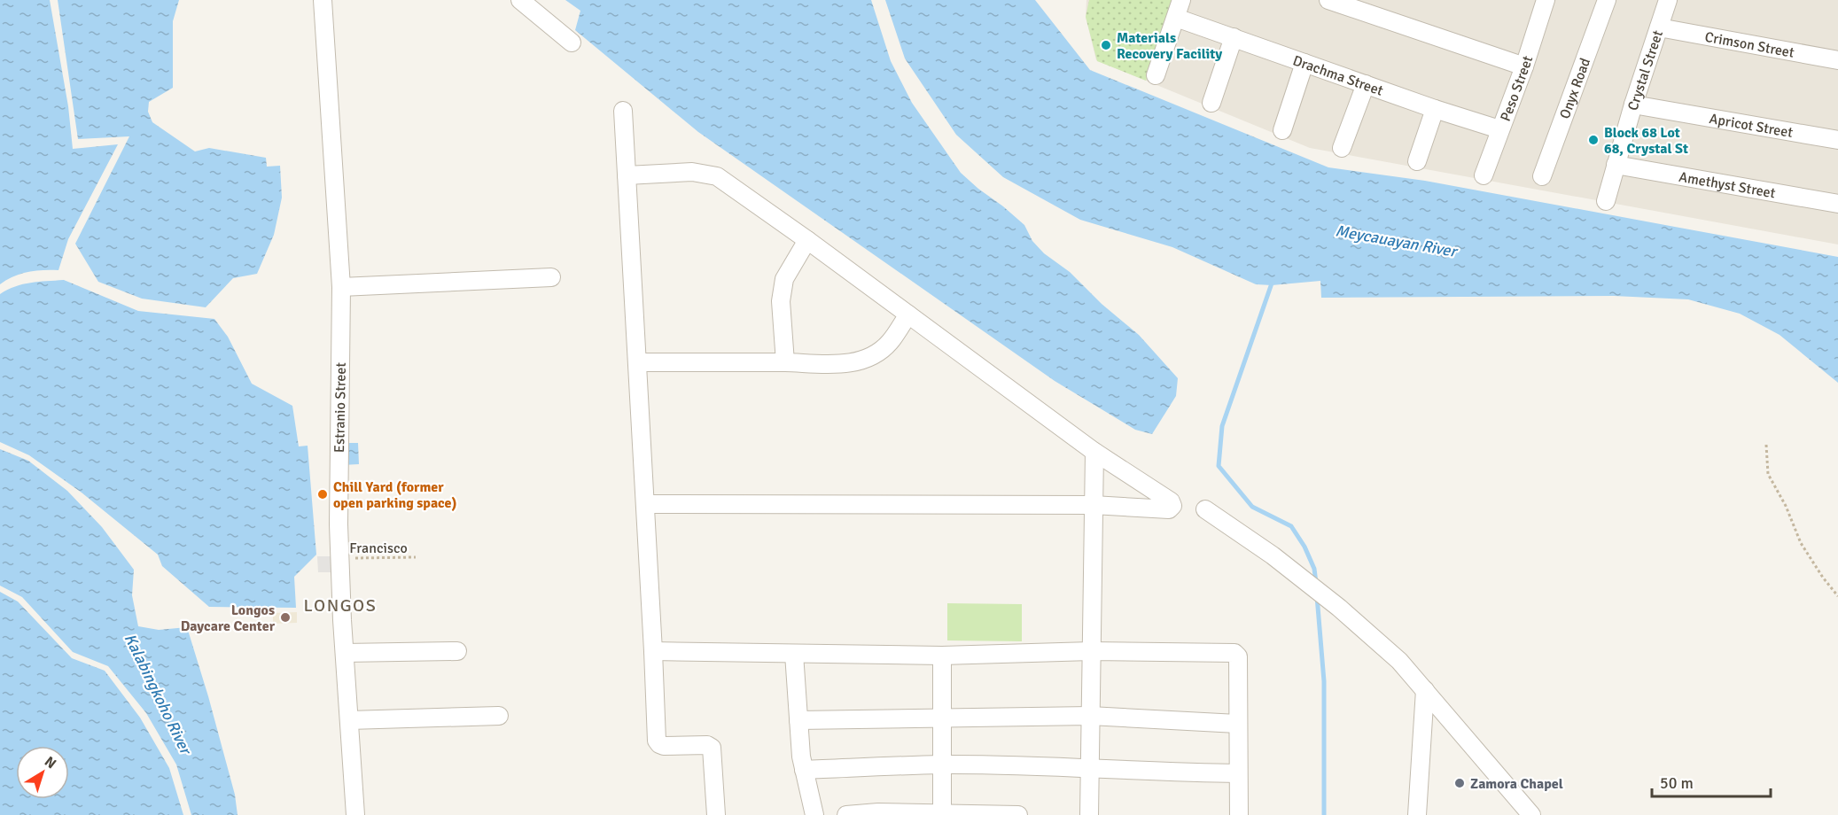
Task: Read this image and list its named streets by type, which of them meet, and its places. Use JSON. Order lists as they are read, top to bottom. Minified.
{"streets":{"street":["Crimson Street","Crystal Street","Drachma Street","Peso Street","Onyx Road","Apricot Street","Amethyst Street","Estranio Street"],"path":["Francisco"]},"crossings":[["Crimson Street","Crystal Street"],["Crystal Street","Apricot Street"],["Crystal Street","Amethyst Street"],["Drachma Street","Peso Street"],["Estranio Street","Francisco"]],"districts":["LONGOS"],"water":["Meycauayan River","Kalabingkoho River"],"places":["Materials Recovery Facility","Block 68 Lot 68, Crystal St","Chill Yard (former open parking space)","Longos Daycare Center","Zamora Chapel"],"scale_bar":"50 m","north":"top right"}
